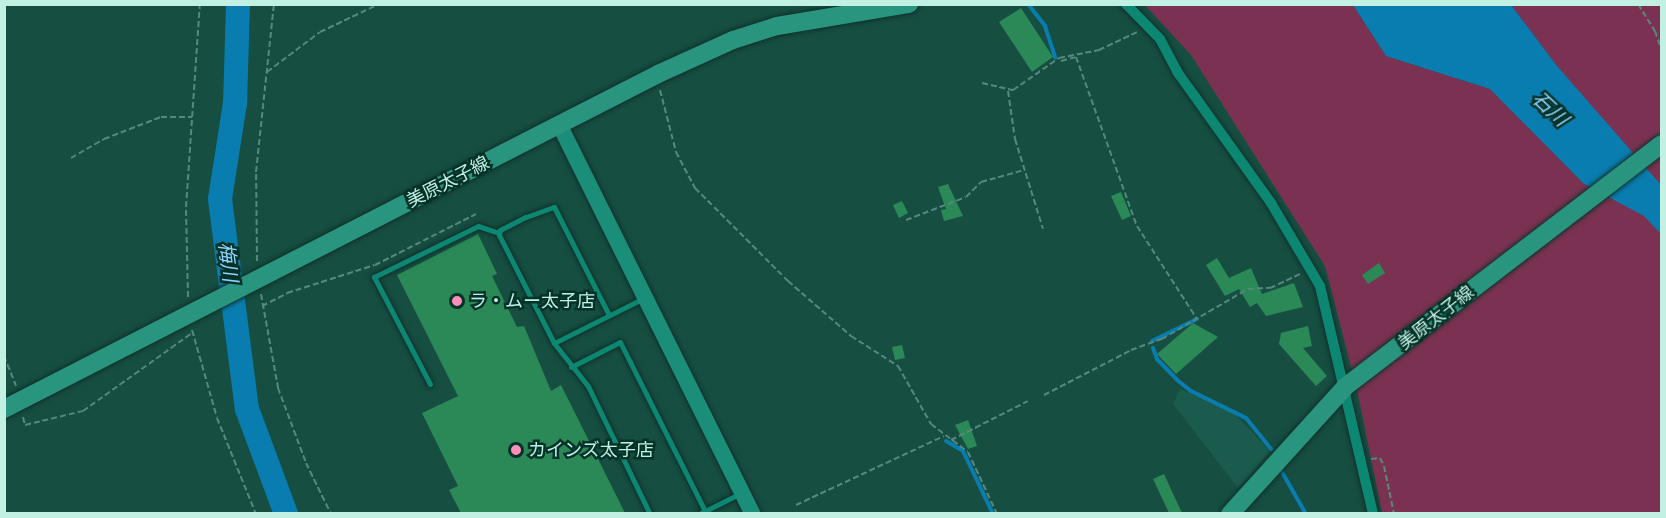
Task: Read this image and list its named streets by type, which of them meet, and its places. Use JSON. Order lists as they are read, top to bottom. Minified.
{"streets":{"main road":["美原太子線"]},"water":["石川","梅川"],"places":["ラ・ムー太子店","カインズ太子店"]}
